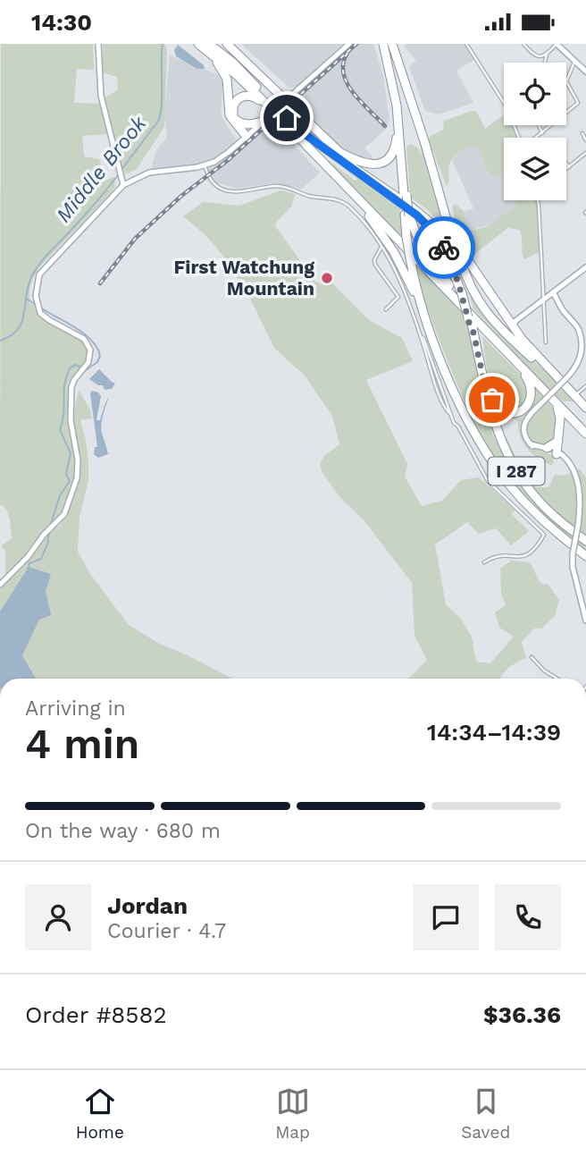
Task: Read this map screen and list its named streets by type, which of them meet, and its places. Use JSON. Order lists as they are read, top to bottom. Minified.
{"streets":{"highway":["I 287"]},"water":["Middle Brook"],"places":["First Watchung Mountain"],"page":{"status":"14:30","heading":["4 min","Arriving in","14:34–14:39"],"panel":["Jordan","Courier · 4.7","Order #8582","$36.36"],"bar":"On the way · 680 m","tabs":["Home","Map","Saved"]}}
